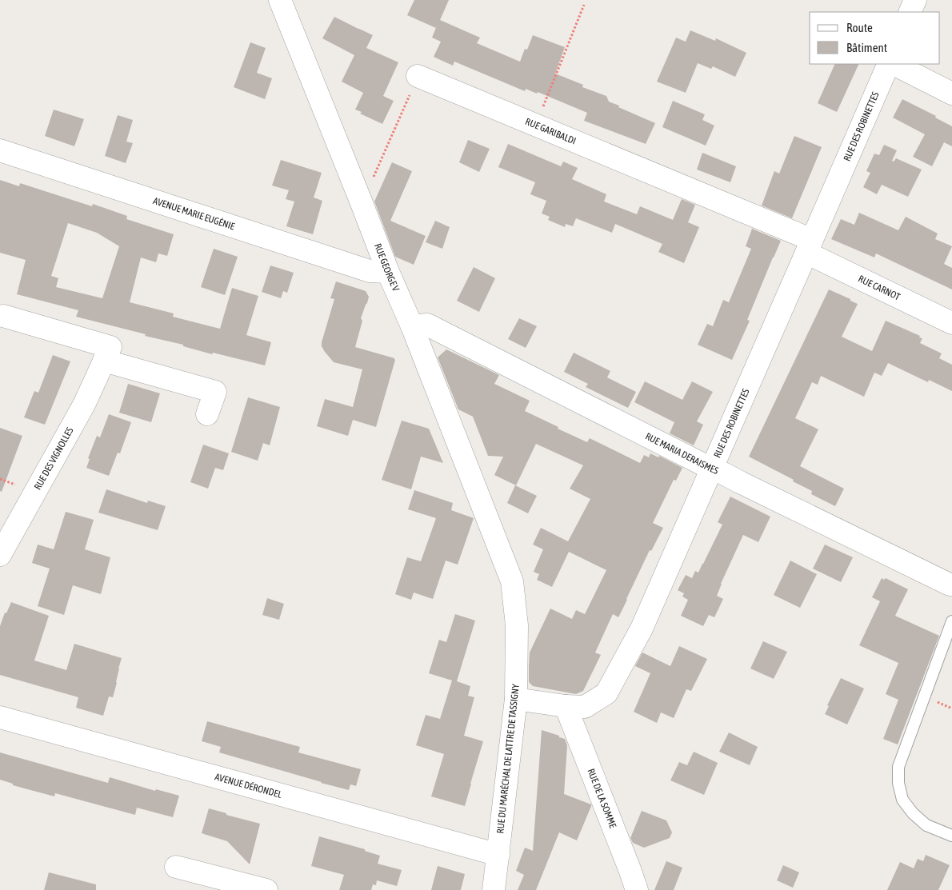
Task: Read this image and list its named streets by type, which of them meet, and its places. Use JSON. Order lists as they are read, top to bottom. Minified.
{"streets":{"street":["RUE DES ROBINETTES","RUE GARIBALDI","AVENUE MARIE EUGÉNIE","RUE GEORGE V","RUE CARNOT","RUE MARIA DERAISMES","RUE DES VIGNOLLES","RUE DU MARÉCHAL DE LATTRE DE TASSIGNY","AVENUE DÉRONDEL","RUE DE LA SOMME"]},"crossings":[["RUE DES ROBINETTES","RUE GARIBALDI"],["RUE DES ROBINETTES","RUE CARNOT"],["RUE DES ROBINETTES","RUE MARIA DERAISMES"],["RUE DES ROBINETTES","RUE DU MARÉCHAL DE LATTRE DE TASSIGNY"],["RUE DES ROBINETTES","RUE DE LA SOMME"],["RUE GARIBALDI","RUE CARNOT"],["AVENUE MARIE EUGÉNIE","RUE GEORGE V"],["RUE GEORGE V","RUE MARIA DERAISMES"],["RUE GEORGE V","RUE DU MARÉCHAL DE LATTRE DE TASSIGNY"],["RUE DU MARÉCHAL DE LATTRE DE TASSIGNY","AVENUE DÉRONDEL"]],"legend":["Route","Bâtiment"]}
